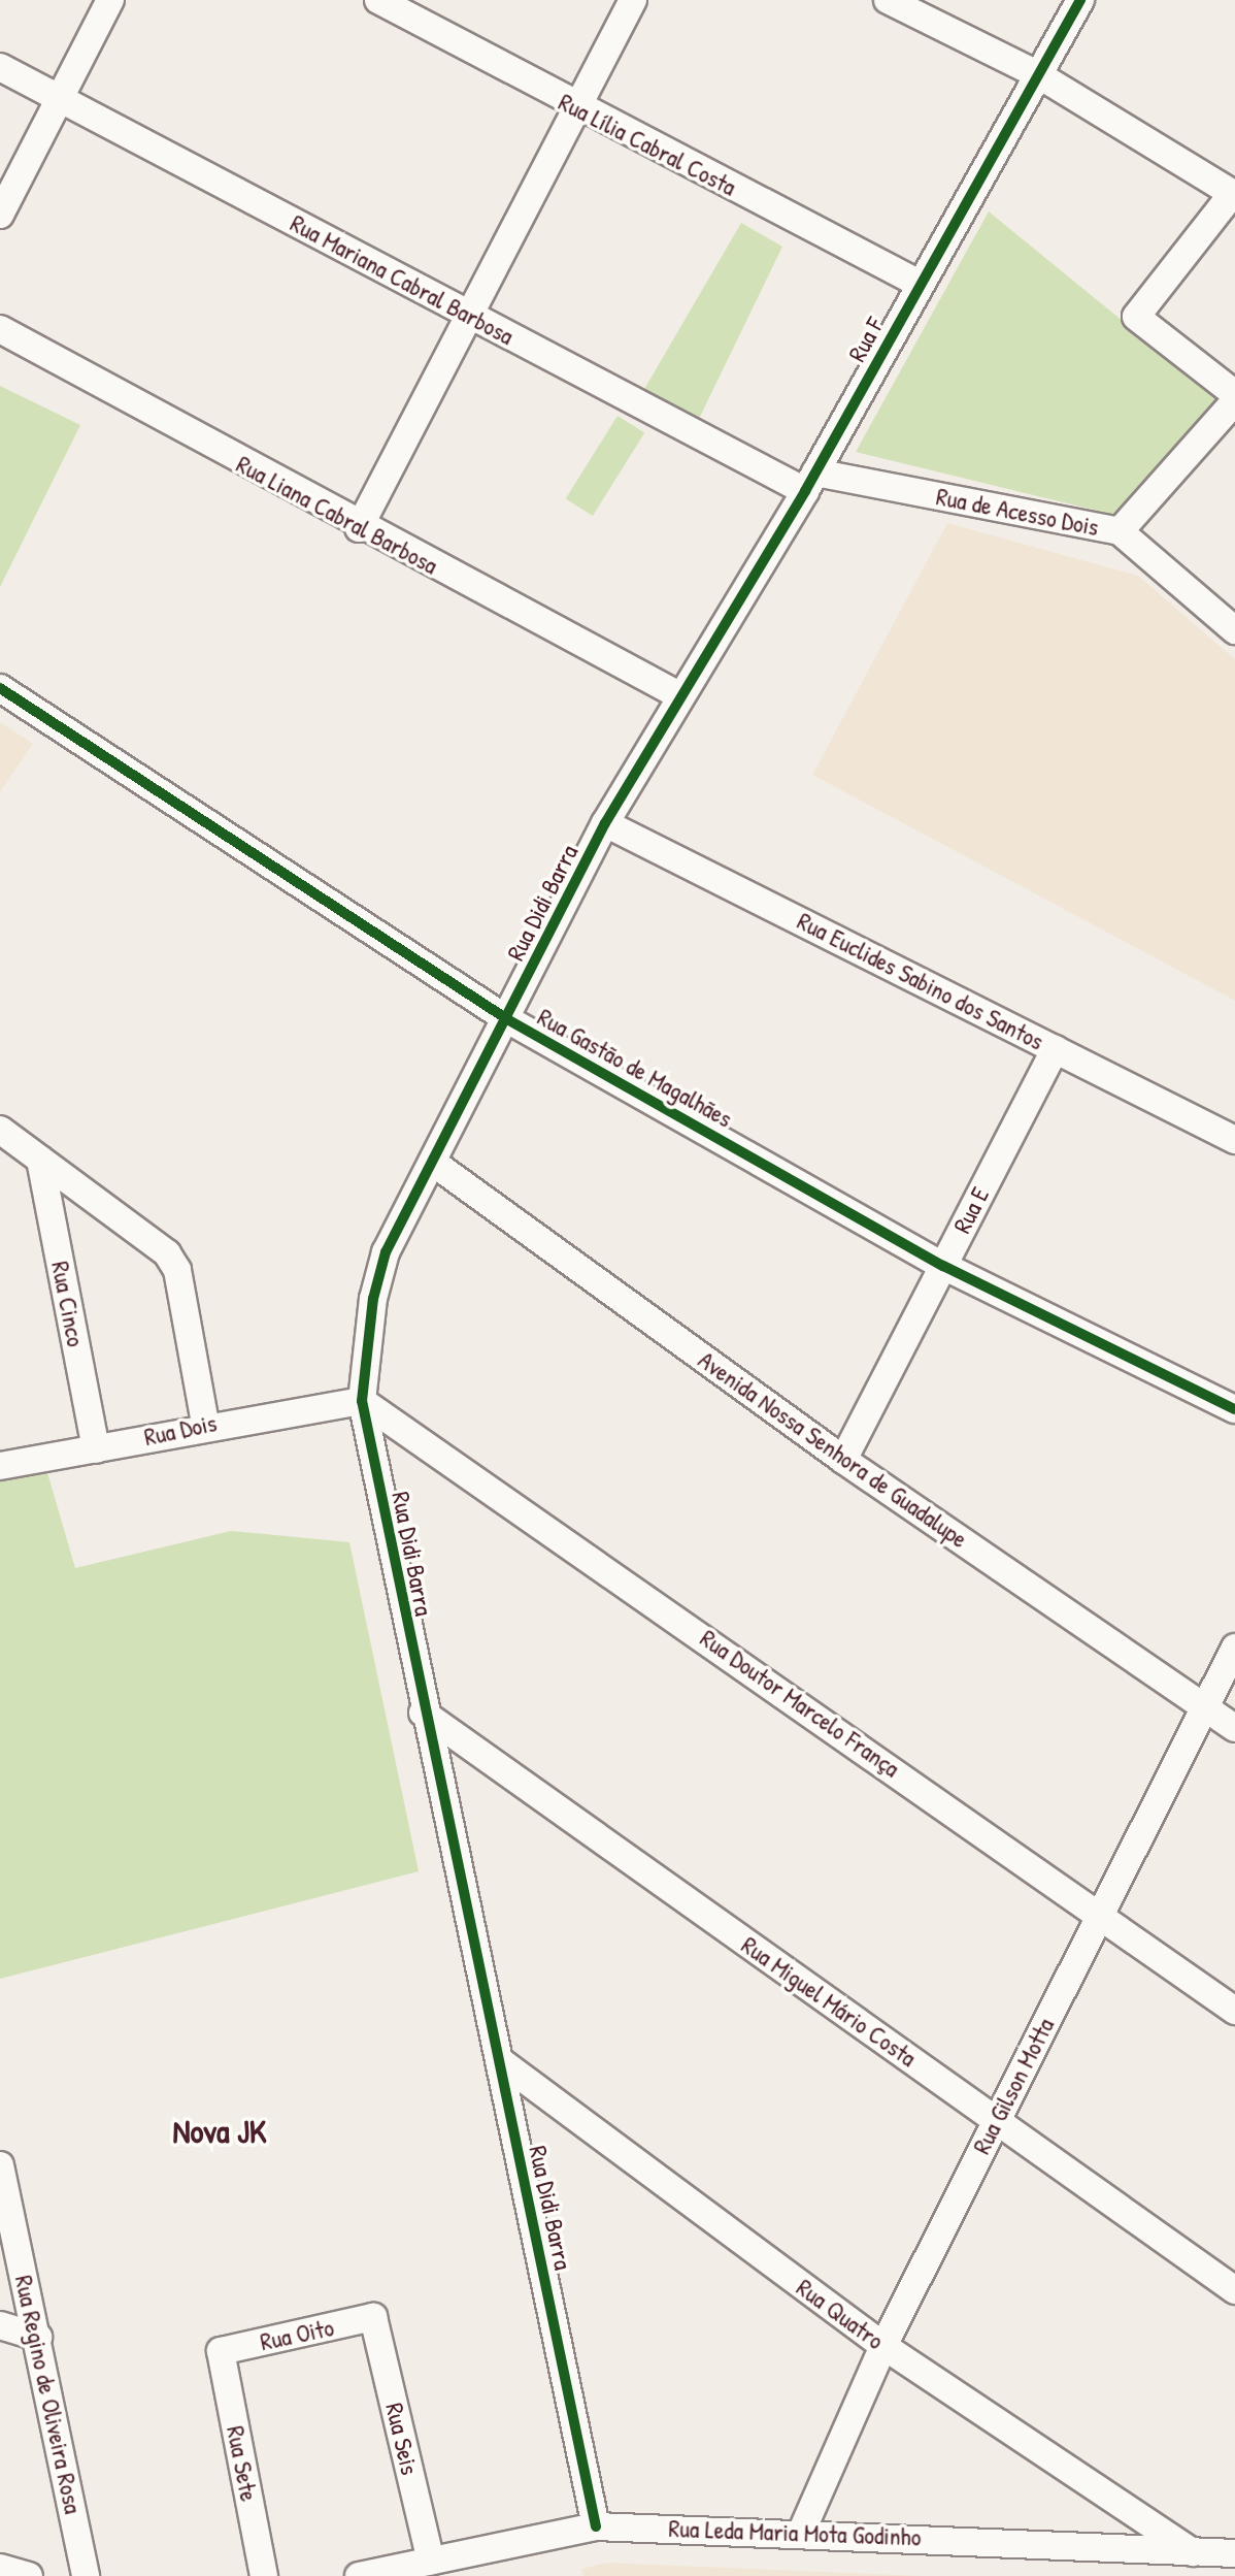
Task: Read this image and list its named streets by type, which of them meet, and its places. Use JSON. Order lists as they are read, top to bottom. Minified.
{"streets":{"street":["Rua Lília Cabral Costa","Rua Mariana Cabral Barbosa","Rua F","Rua de Acesso Dois","Rua Liana Cabral Barbosa","Rua Didi Barra","Rua Euclides Sabino dos Santos","Rua Gastão de Magalhães","Rua E","Rua Cinco","Rua Dois","Avenida Nossa Senhora de Guadalupe","Rua Doutor Marcelo França","Rua Miguel Mário Costa","Rua Gilson Motta","Rua Quatro","Rua Oito","Rua Regino de Oliveira Rosa","Rua Seis","Rua Sete","Rua Leda Maria Mota Godinho"]},"crossings":[["Rua Lília Cabral Costa","Rua F"],["Rua Mariana Cabral Barbosa","Rua F"],["Rua Mariana Cabral Barbosa","Rua de Acesso Dois"],["Rua F","Rua de Acesso Dois"],["Rua F","Rua Liana Cabral Barbosa"],["Rua F","Rua Didi Barra"],["Rua Liana Cabral Barbosa","Rua Didi Barra"],["Rua Didi Barra","Rua Euclides Sabino dos Santos"],["Rua Didi Barra","Rua Gastão de Magalhães"],["Rua Didi Barra","Rua Dois"],["Rua Didi Barra","Avenida Nossa Senhora de Guadalupe"],["Rua Didi Barra","Rua Doutor Marcelo França"],["Rua Didi Barra","Rua Miguel Mário Costa"],["Rua Didi Barra","Rua Quatro"],["Rua Didi Barra","Rua Leda Maria Mota Godinho"],["Rua Euclides Sabino dos Santos","Rua E"],["Rua Gastão de Magalhães","Rua E"],["Rua E","Avenida Nossa Senhora de Guadalupe"],["Rua Cinco","Rua Dois"],["Rua Dois","Rua Doutor Marcelo França"],["Avenida Nossa Senhora de Guadalupe","Rua Gilson Motta"],["Rua Doutor Marcelo França","Rua Gilson Motta"],["Rua Miguel Mário Costa","Rua Gilson Motta"],["Rua Gilson Motta","Rua Quatro"],["Rua Gilson Motta","Rua Leda Maria Mota Godinho"],["Rua Quatro","Rua Leda Maria Mota Godinho"],["Rua Oito","Rua Seis"],["Rua Oito","Rua Sete"],["Rua Seis","Rua Leda Maria Mota Godinho"]],"districts":["Nova JK"]}
